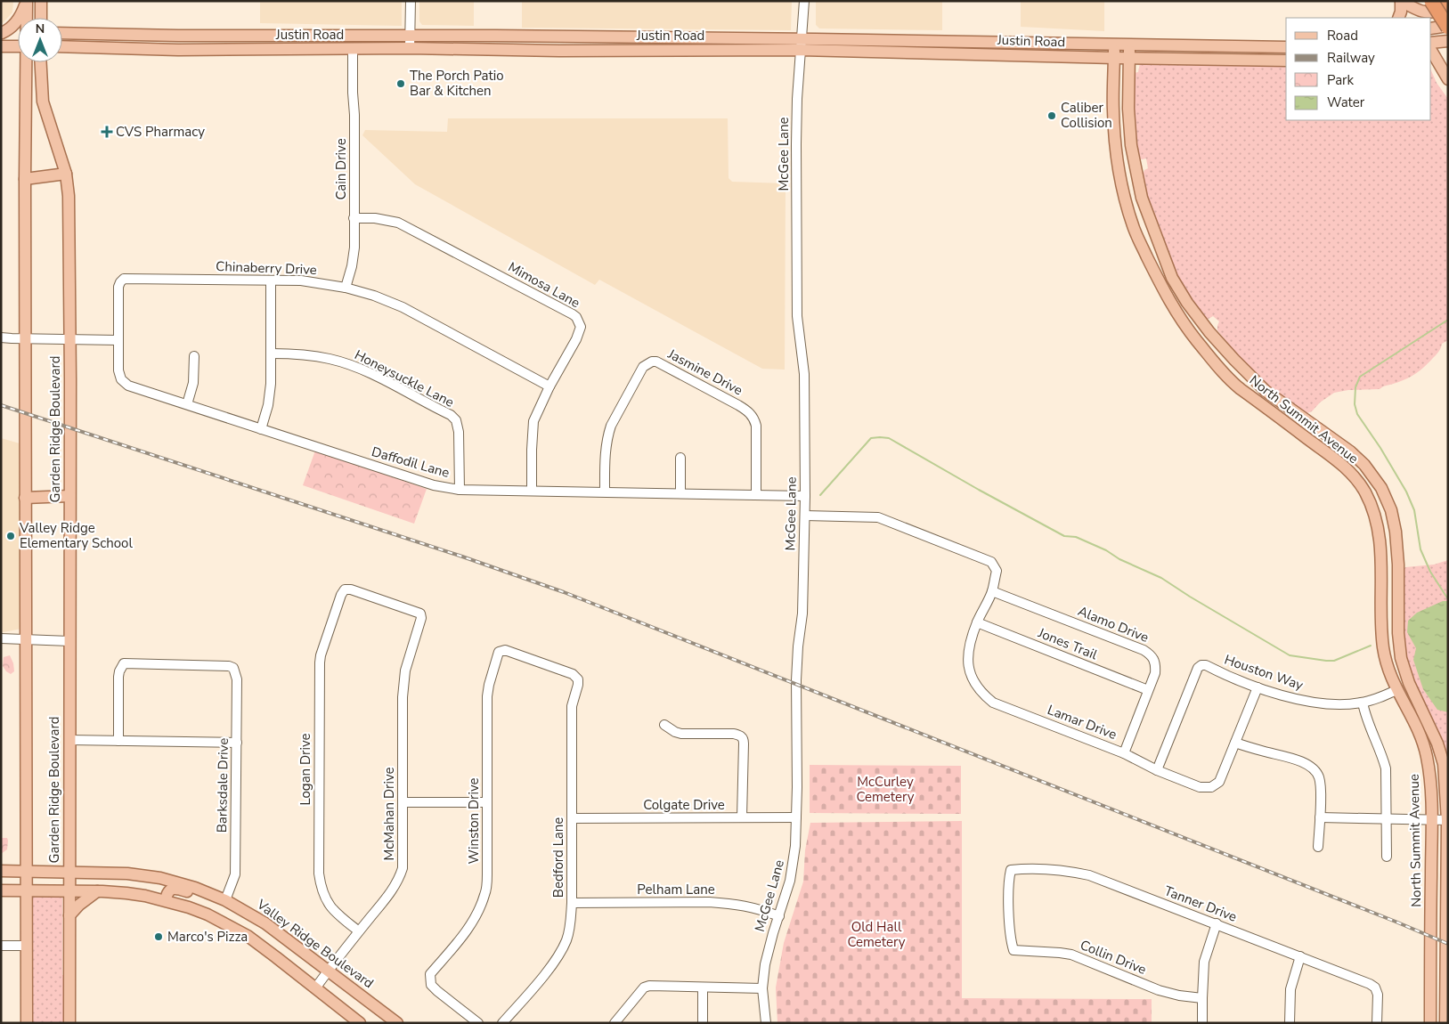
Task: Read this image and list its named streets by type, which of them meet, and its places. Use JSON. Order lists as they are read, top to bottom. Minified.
{"streets":{"main road":["Justin Road","North Summit Avenue","Garden Ridge Boulevard","Valley Ridge Boulevard"],"street":["McGee Lane","Cain Drive","Chinaberry Drive","Mimosa Lane","Jasmine Drive","Honeysuckle Lane","Daffodil Lane","Alamo Drive","Jones Trail","Houston Way","Lamar Drive","Logan Drive","Barksdale Drive","Colgate Drive","McMahan Drive","Winston Drive","Bedford Lane","Pelham Lane","Tanner Drive","Collin Drive"]},"crossings":[["Justin Road","McGee Lane"],["Justin Road","Cain Drive"],["Justin Road","North Summit Avenue"],["McGee Lane","Daffodil Lane"],["McGee Lane","Lamar Drive"],["McGee Lane","Colgate Drive"],["McGee Lane","Pelham Lane"],["Cain Drive","Chinaberry Drive"],["Cain Drive","Mimosa Lane"],["Chinaberry Drive","Mimosa Lane"],["Chinaberry Drive","Daffodil Lane"],["Mimosa Lane","Daffodil Lane"],["Jasmine Drive","Daffodil Lane"],["Honeysuckle Lane","Daffodil Lane"],["North Summit Avenue","Houston Way"],["Garden Ridge Boulevard","Valley Ridge Boulevard"],["Alamo Drive","Jones Trail"],["Alamo Drive","Lamar Drive"],["Jones Trail","Lamar Drive"],["Houston Way","Lamar Drive"],["Logan Drive","McMahan Drive"],["Barksdale Drive","Valley Ridge Boulevard"],["Colgate Drive","Bedford Lane"],["McMahan Drive","Valley Ridge Boulevard"],["Winston Drive","Bedford Lane"],["Bedford Lane","Pelham Lane"],["Tanner Drive","Collin Drive"]],"parks":["McCurley Cemetery","Old Hall Cemetery"],"places":{"other":["The Porch Patio Bar & Kitchen","Caliber Collision","Valley Ridge Elementary School","Marco's Pizza"],"health":["CVS Pharmacy"]},"legend":["Road","Railway","Park","Water"],"north":"top"}
